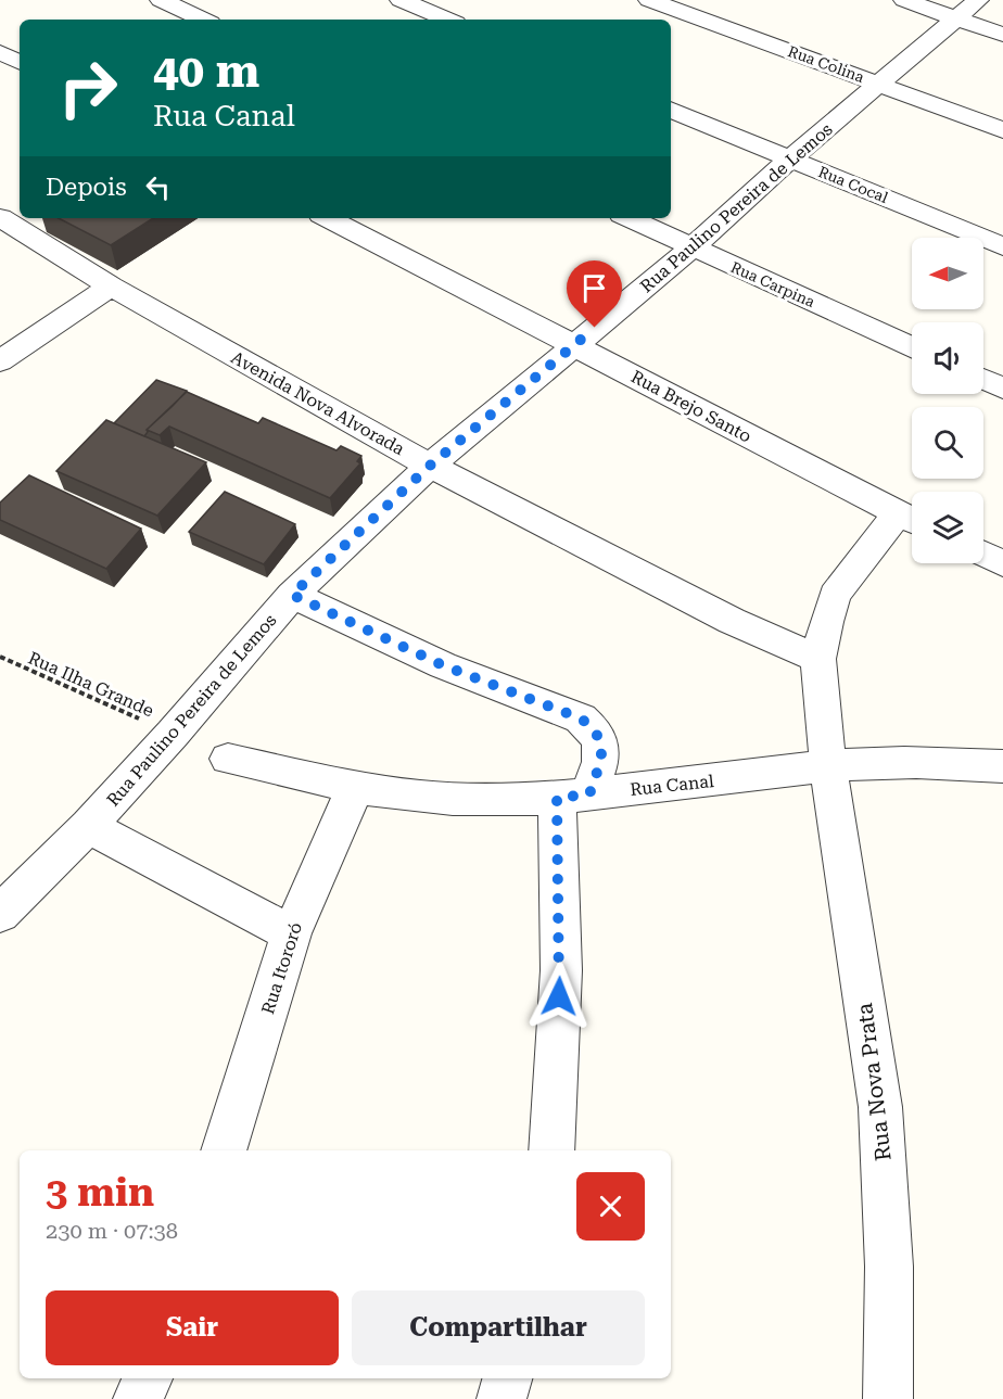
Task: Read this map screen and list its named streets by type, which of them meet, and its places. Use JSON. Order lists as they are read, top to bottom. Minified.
{"streets":{"street":["Rua Colina","Rua Cocal","Rua Paulino Pereira de Lemos","Rua Carpina","Avenida Nova Alvorada","Rua Brejo Santo","Rua Canal","Rua Itororó","Rua Nova Prata"],"path":["Rua Ilha Grande"]},"crossings":[["Rua Colina","Rua Paulino Pereira de Lemos"],["Rua Cocal","Rua Paulino Pereira de Lemos"],["Rua Paulino Pereira de Lemos","Rua Carpina"],["Rua Paulino Pereira de Lemos","Avenida Nova Alvorada"],["Rua Paulino Pereira de Lemos","Rua Brejo Santo"],["Rua Paulino Pereira de Lemos","Rua Ilha Grande"],["Avenida Nova Alvorada","Rua Nova Prata"],["Rua Brejo Santo","Rua Nova Prata"],["Rua Canal","Rua Itororó"],["Rua Canal","Rua Nova Prata"]],"north":"left","page":{"turn":["40 m","Rua Canal"],"then":"Depois","heading":["3 min","230 m · 07:38"],"buttons":["Sair","Compartilhar"]}}
